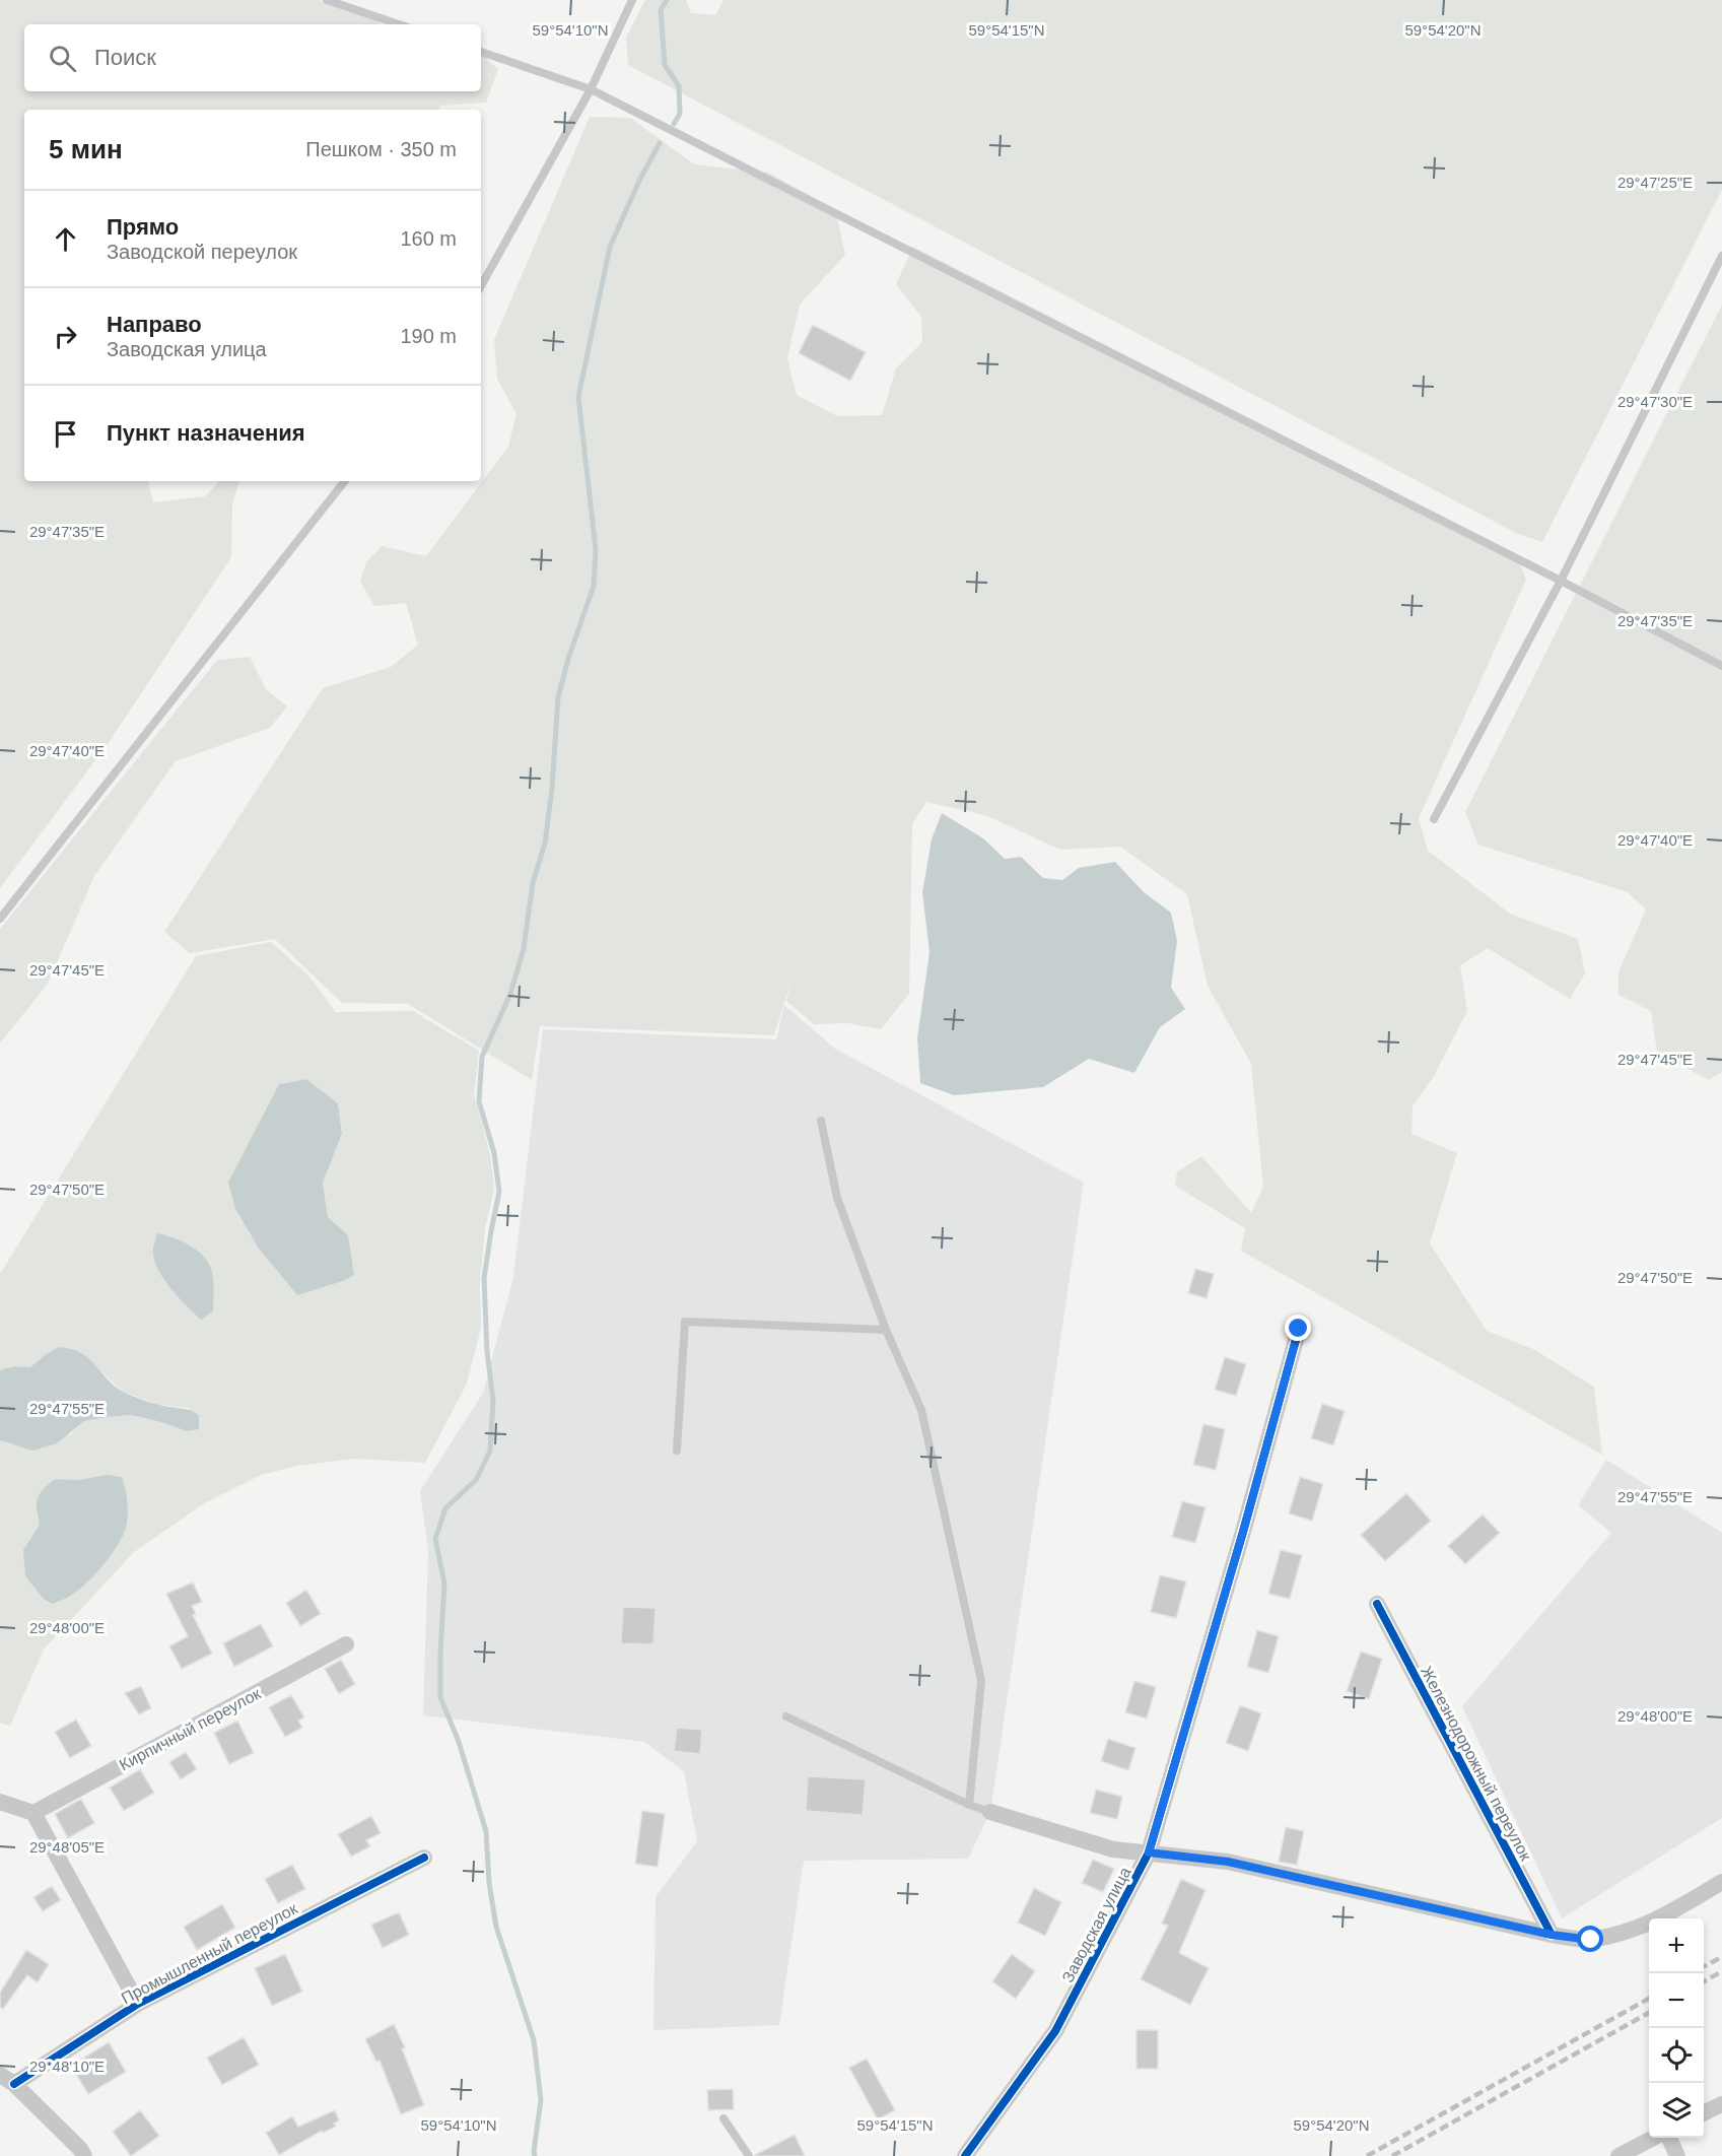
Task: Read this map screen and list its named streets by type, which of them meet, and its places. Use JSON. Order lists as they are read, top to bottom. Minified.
{"streets":{"street":["Кирпичный переулок","Железнодорожный переулок","Заводская улица","Промышленный переулок"]},"page":{"search":"Поиск","heading":["5 мин","Пешком · 350 m"],"list":[["Прямо","Заводской переулок","160 m"],["Направо","Заводская улица","190 m"],"Пункт назначения"],"map_buttons":["+","−"]},"coordinates":["59°54'10\"N","59°54'15\"N","59°54'20\"N","29°47'25\"E","29°47'30\"E","29°47'35\"E","29°47'40\"E","29°47'45\"E","29°47'50\"E","29°47'55\"E","29°48'00\"E","29°48'05\"E","29°48'10\"E"]}
